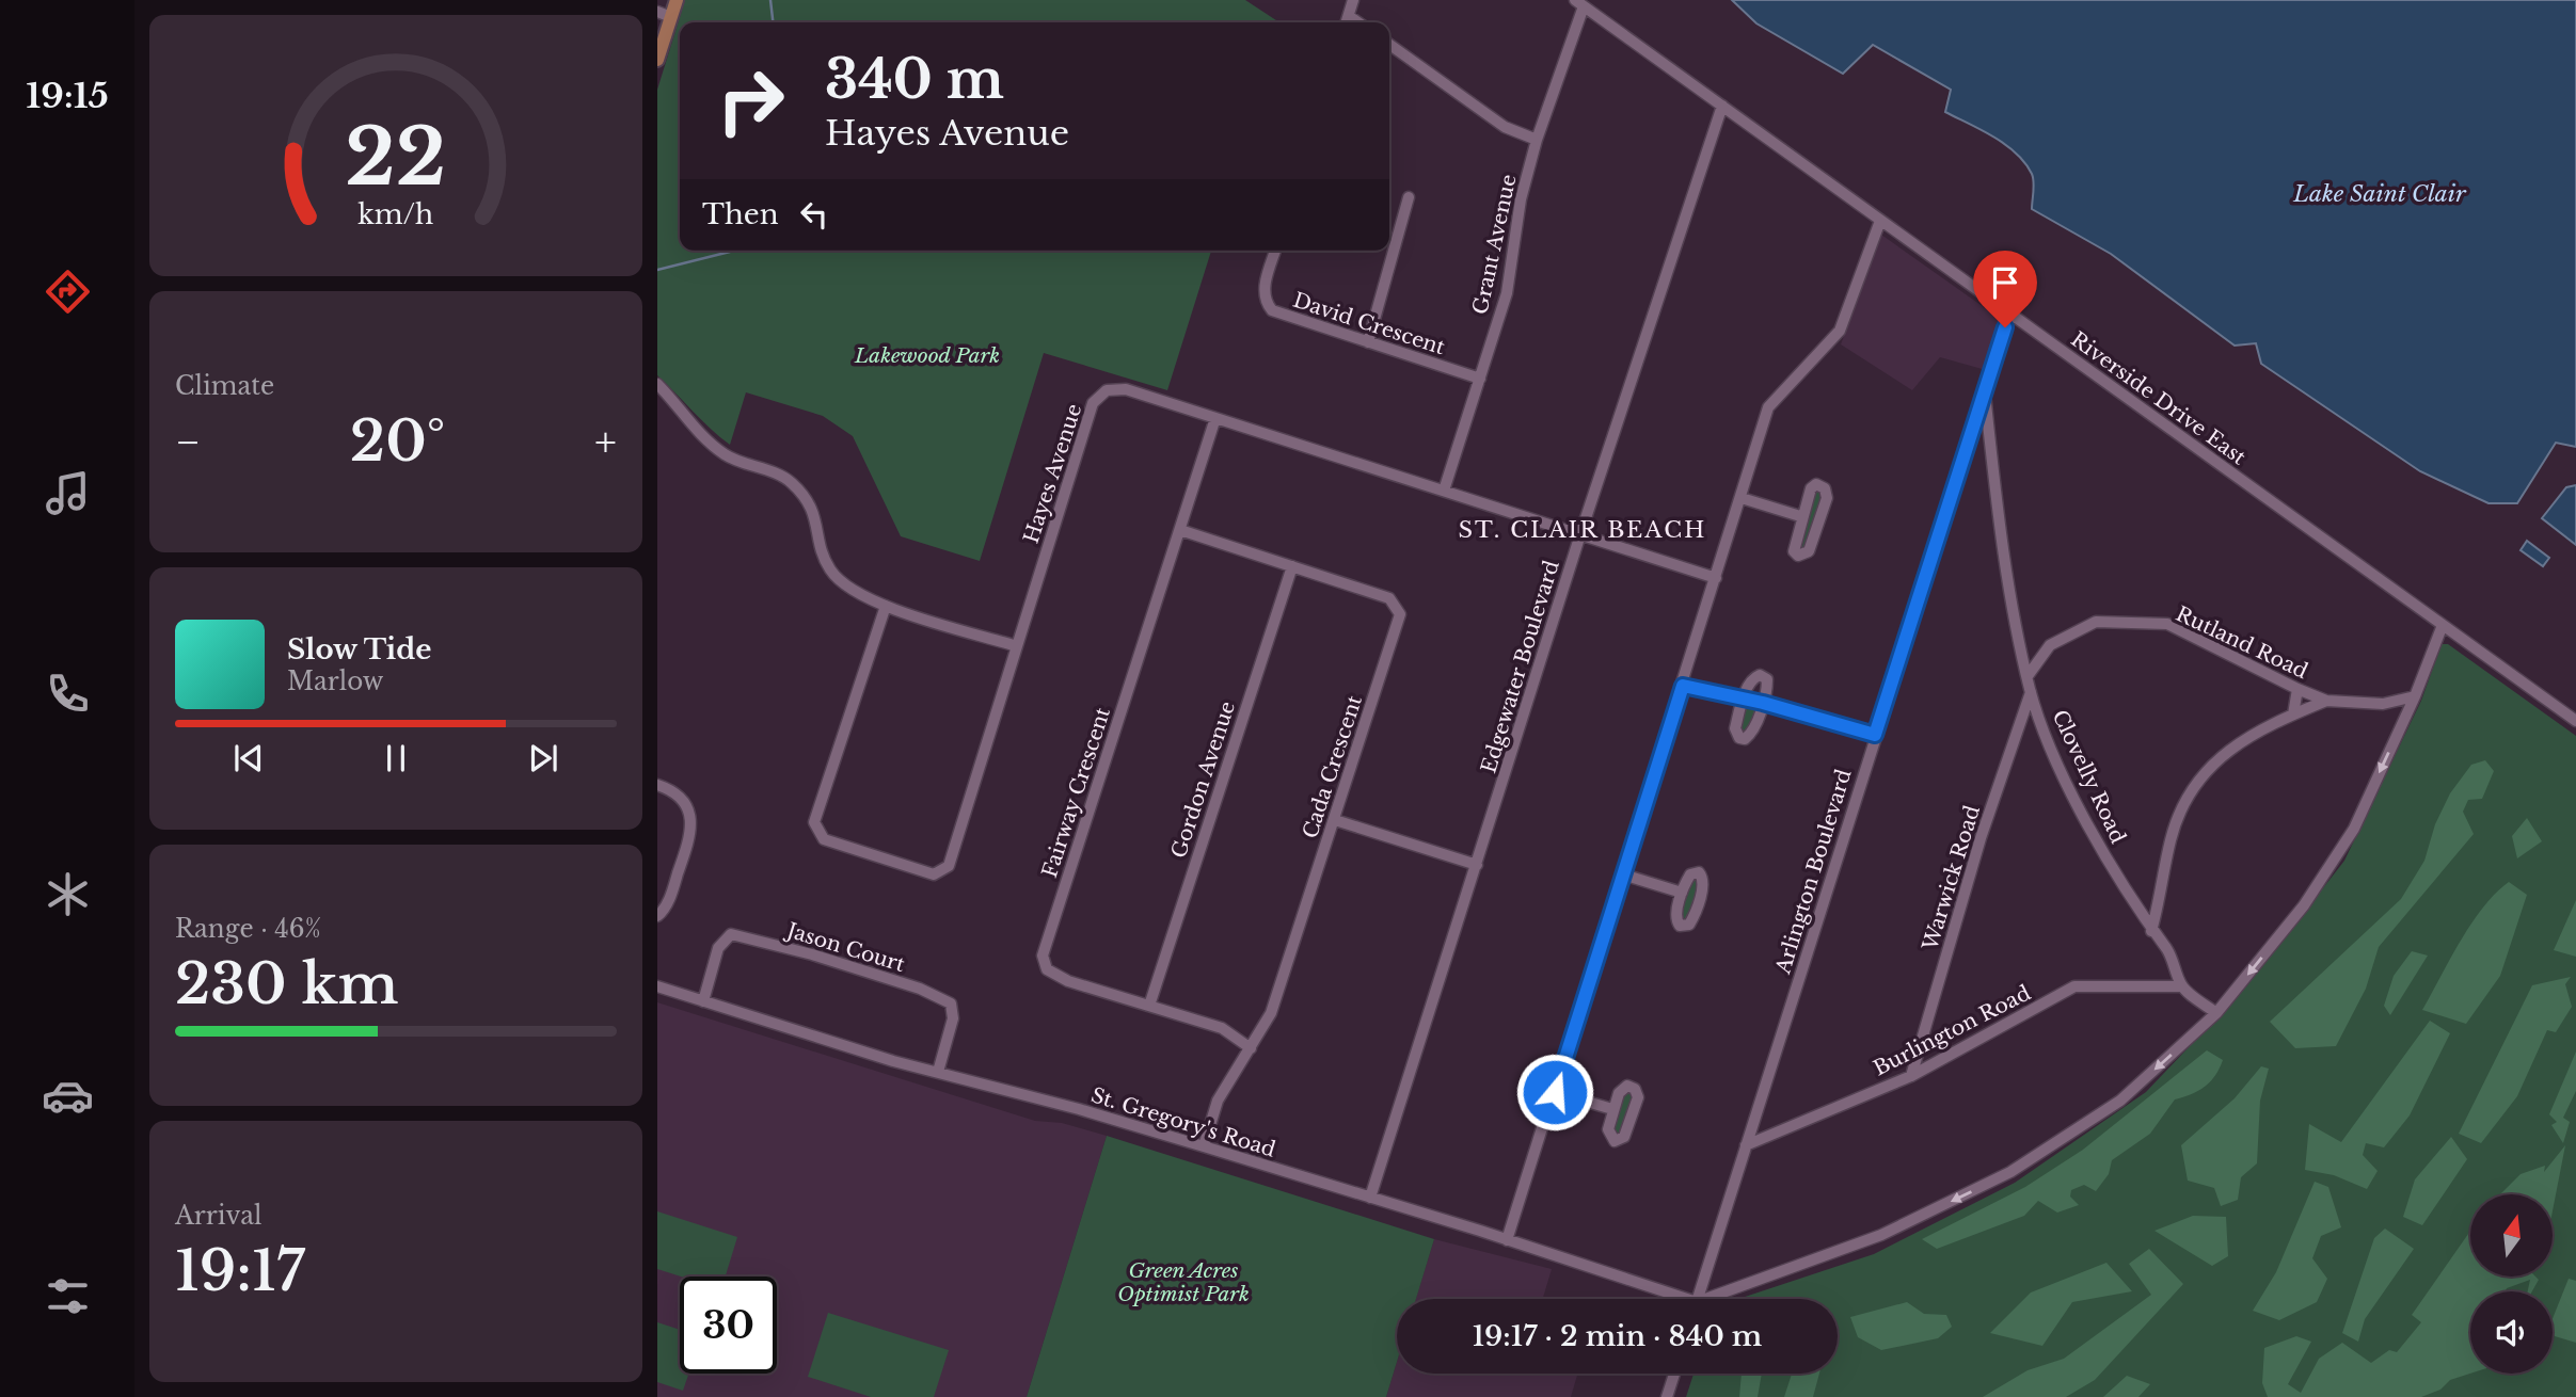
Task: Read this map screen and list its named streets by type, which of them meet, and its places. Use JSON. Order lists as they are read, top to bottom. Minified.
{"streets":{"street":["Grant Avenue","David Crescent","Riverside Drive East","Hayes Avenue","Rutland Road","Edgewater Boulevard","Cada Crescent","Clovelly Road","Gordon Avenue","Fairway Crescent","Arlington Boulevard","Warwick Road","Jason Court","Burlington Road","St. Gregory's Road"]},"crossings":[["Grant Avenue","David Crescent"],["Grant Avenue","Riverside Drive East"],["Grant Avenue","Hayes Avenue"],["Riverside Drive East","Edgewater Boulevard"],["Riverside Drive East","Arlington Boulevard"],["Hayes Avenue","Edgewater Boulevard"],["Hayes Avenue","Fairway Crescent"],["Rutland Road","Clovelly Road"],["Edgewater Boulevard","St. Gregory's Road"],["Cada Crescent","Gordon Avenue"],["Cada Crescent","Fairway Crescent"],["Cada Crescent","St. Gregory's Road"],["Clovelly Road","Arlington Boulevard"],["Clovelly Road","Warwick Road"],["Clovelly Road","Burlington Road"],["Gordon Avenue","Fairway Crescent"],["Arlington Boulevard","Burlington Road"],["Warwick Road","Burlington Road"],["Jason Court","St. Gregory's Road"]],"districts":["ST. CLAIR BEACH"],"water":["Lake Saint Clair"],"parks":["Lakewood Park","Green Acres Optimist Park"],"north":"top","page":{"tabs":"19:15","turn":["340 m","Hayes Avenue"],"then":"Then","tile":["Climate",["Range · 46%","230 km"],["Arrival","19:17"]],"heat":["−","20°","+"],"song":["Slow Tide","Marlow"],"limit":"30","trip":"19:17 · 2 min · 840 m","gauge":["22","km/h"]}}
